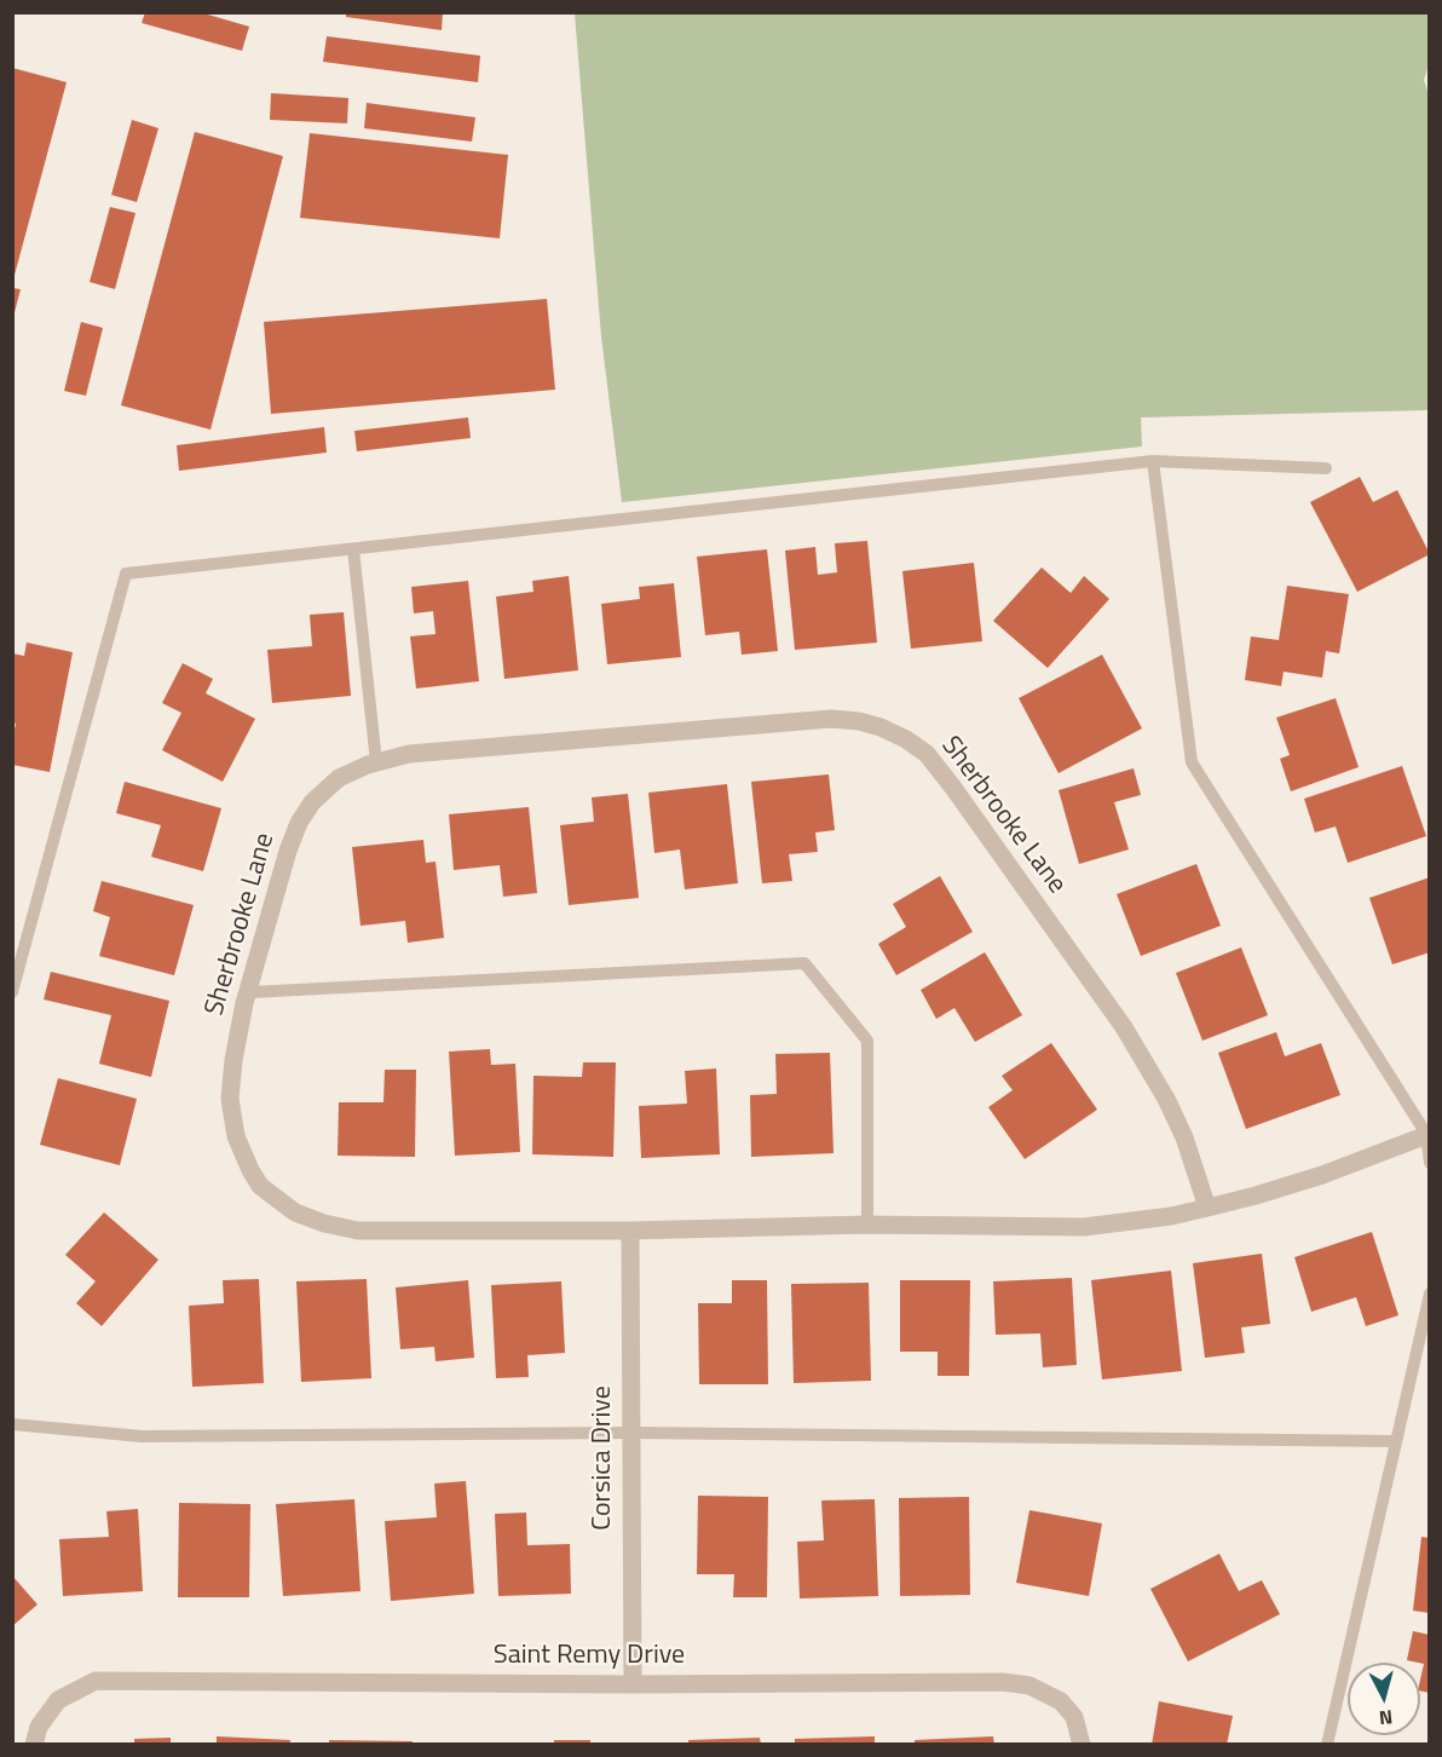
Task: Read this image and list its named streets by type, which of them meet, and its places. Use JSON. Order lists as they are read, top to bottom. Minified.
{"streets":{"street":["Sherbrooke Lane","Corsica Drive","Saint Remy Drive"]},"crossings":[["Sherbrooke Lane","Corsica Drive"],["Corsica Drive","Saint Remy Drive"]],"north":"bottom"}
